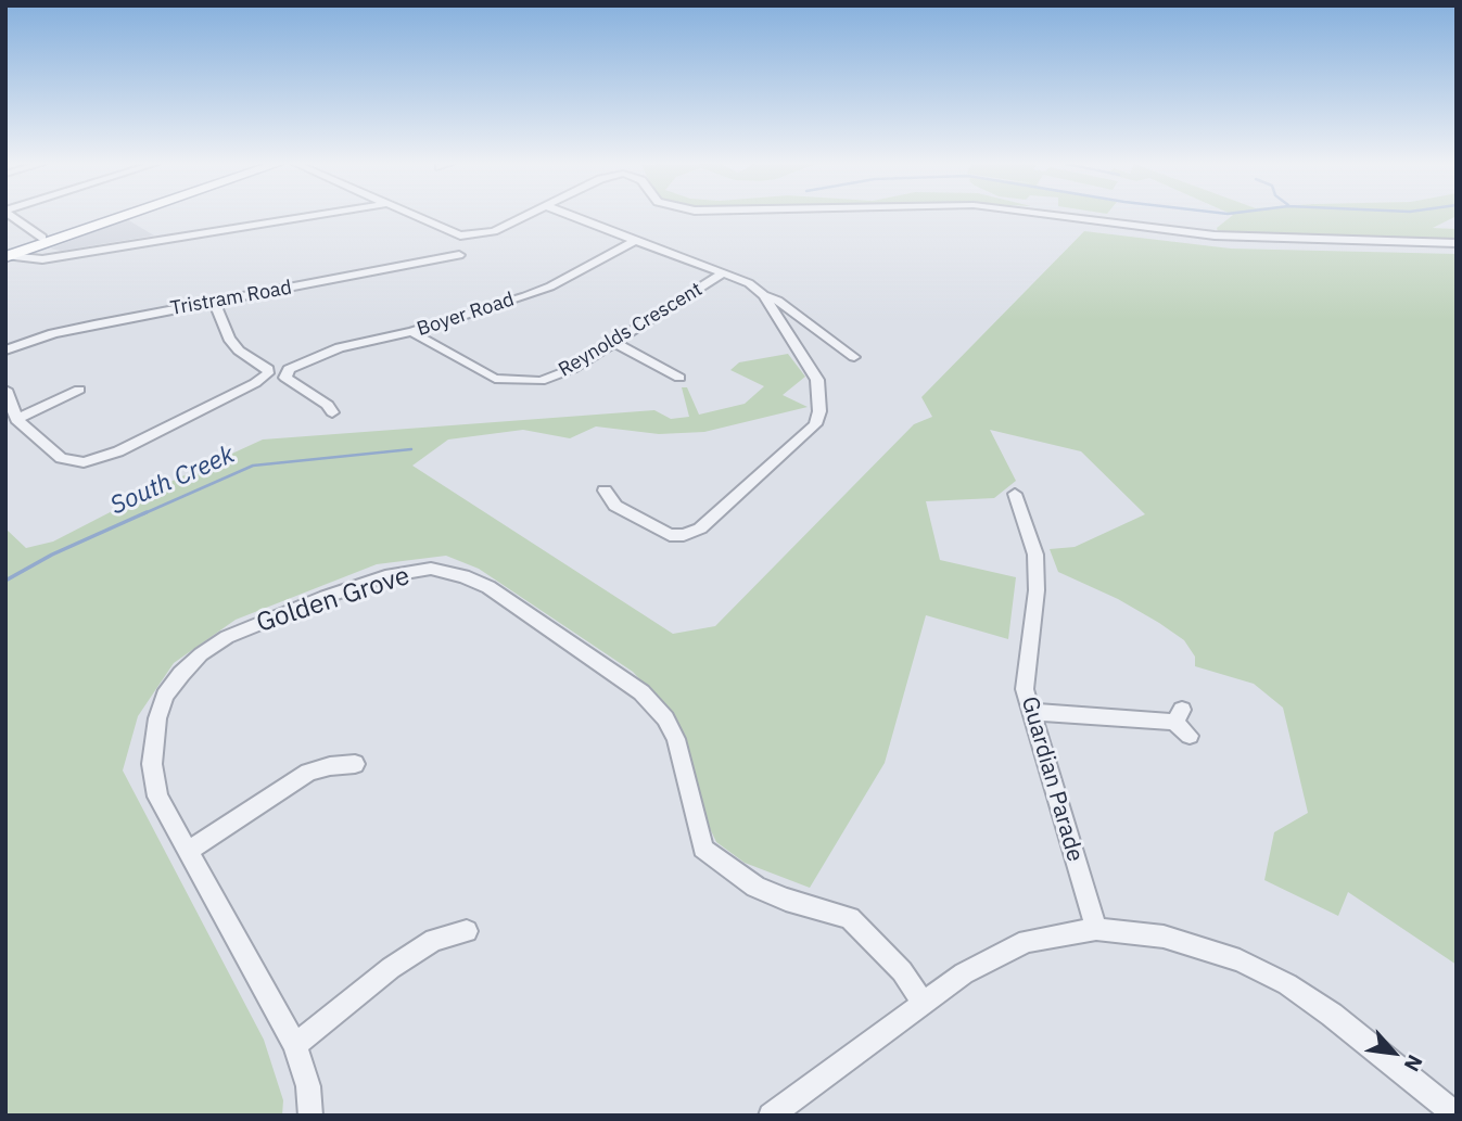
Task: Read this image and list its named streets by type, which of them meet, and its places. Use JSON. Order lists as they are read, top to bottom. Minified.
{"streets":{"street":["Tristram Road","Boyer Road","Reynolds Crescent","Golden Grove","Guardian Parade"]},"crossings":[["Boyer Road","Reynolds Crescent"]],"water":["South Creek"],"north":"bottom right"}
